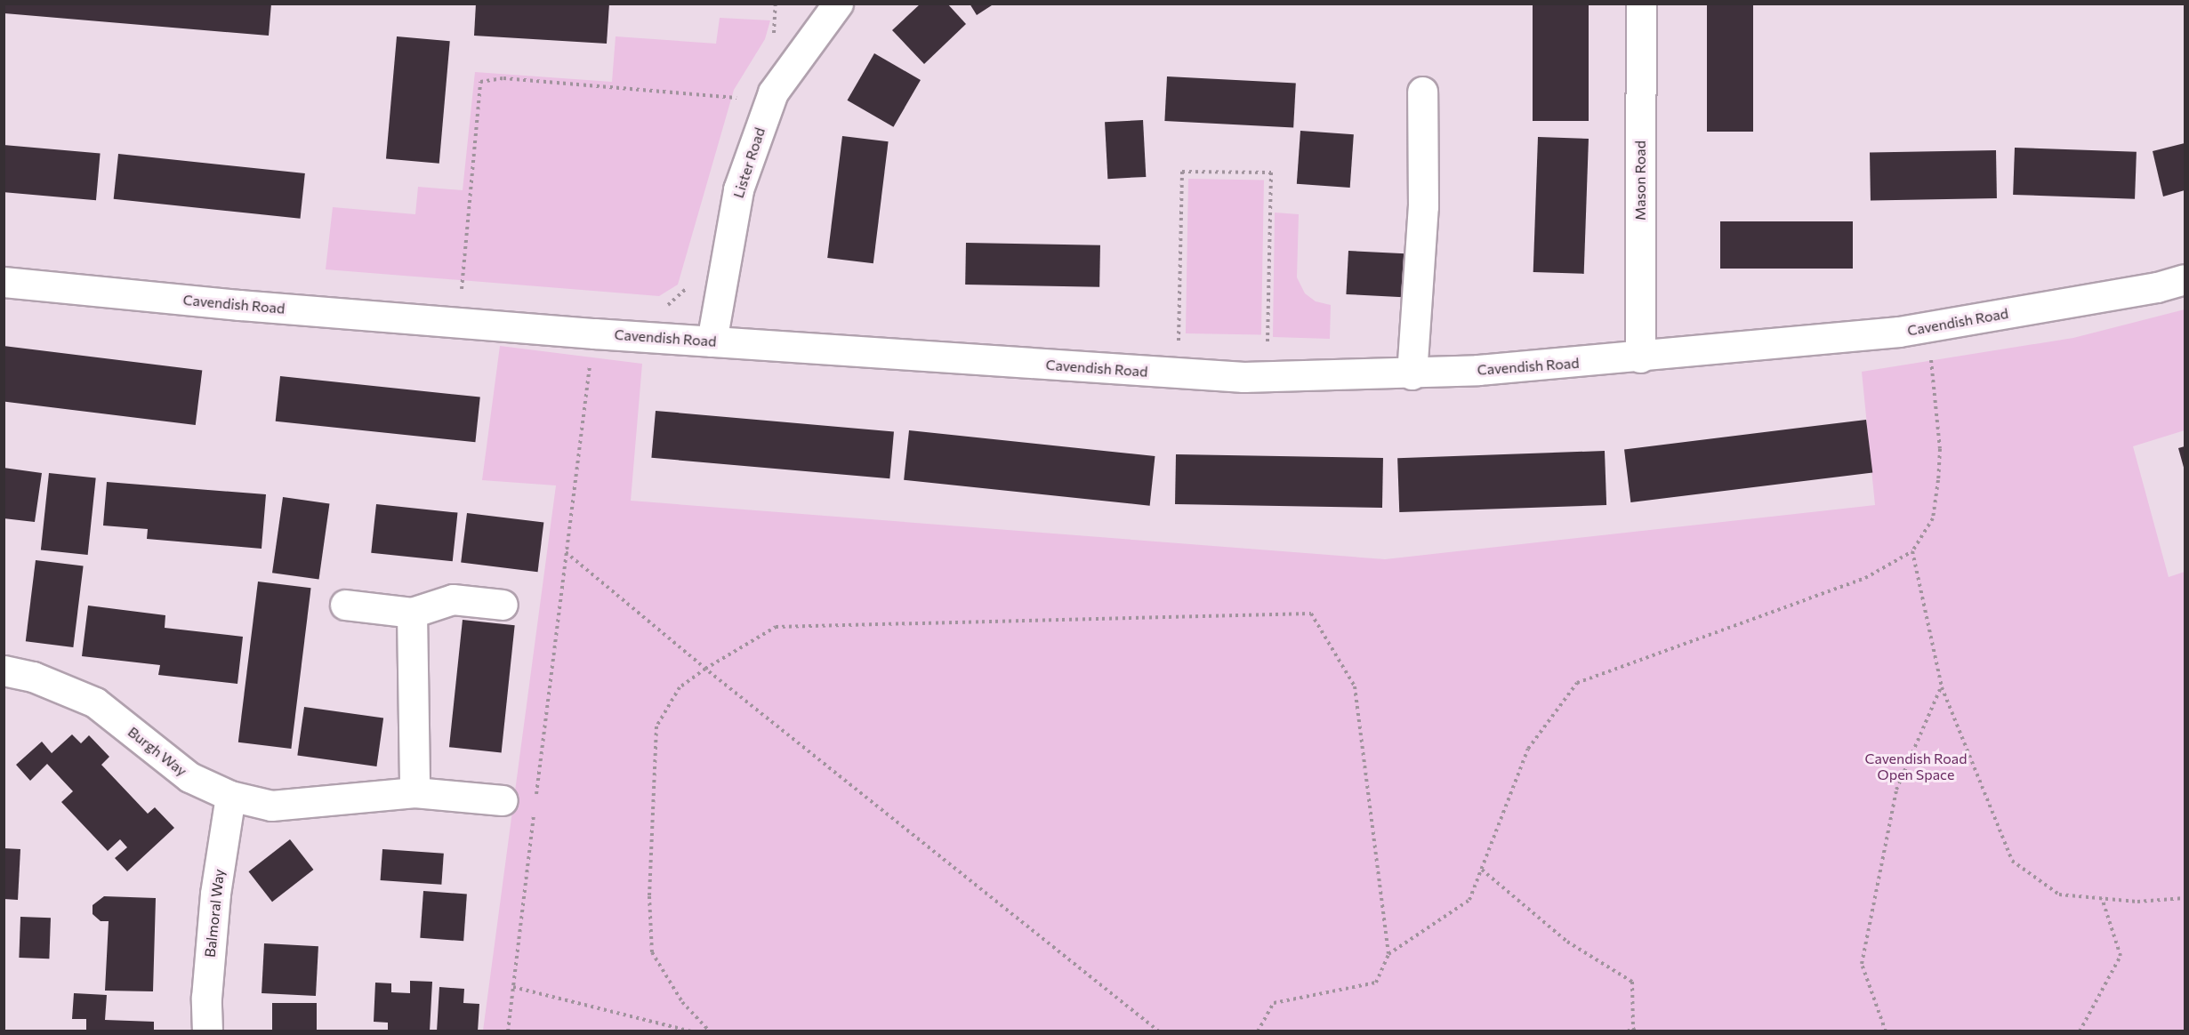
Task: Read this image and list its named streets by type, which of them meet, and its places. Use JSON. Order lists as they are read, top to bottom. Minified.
{"streets":{"street":["Lister Road","Mason Road","Cavendish Road","Burgh Way","Balmoral Way"]},"crossings":[["Lister Road","Cavendish Road"],["Mason Road","Cavendish Road"],["Burgh Way","Balmoral Way"]],"parks":["Cavendish Road Open Space"]}
